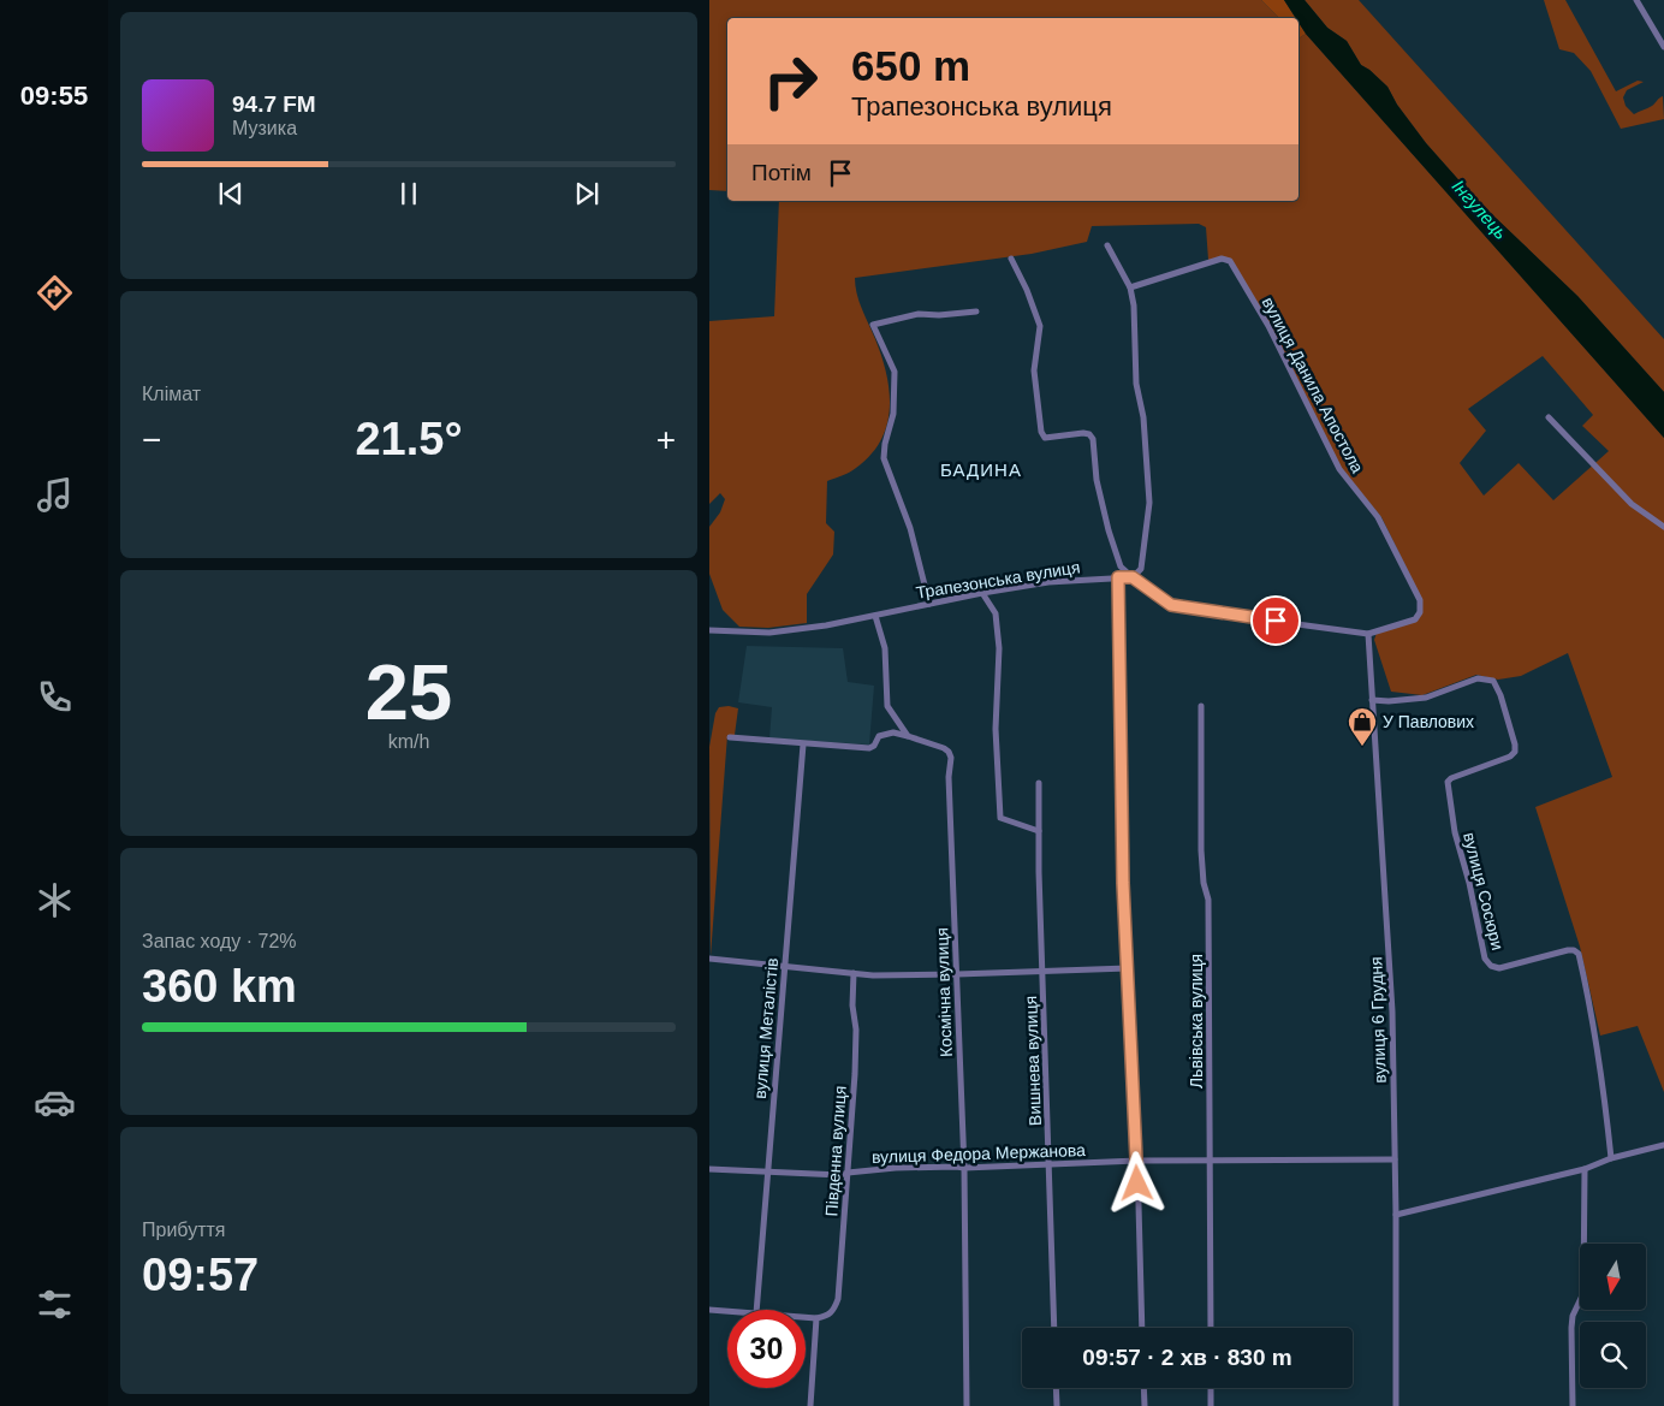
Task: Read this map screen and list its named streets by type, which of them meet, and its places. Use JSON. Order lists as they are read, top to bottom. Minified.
{"streets":{"street":["вулиця Данила Апостола","Трапезонська вулиця","вулиця Сосюри","Космічна вулиця","вулиця 6 Грудня","Львівська вулиця","вулиця Металістів","Вишнева вулиця","Південна вулиця","вулиця Федора Мержанова"]},"crossings":[["вулиця Данила Апостола","вулиця 6 Грудня"],["вулиця Сосюри","вулиця 6 Грудня"],["Космічна вулиця","вулиця Металістів"],["Космічна вулиця","вулиця Федора Мержанова"],["вулиця 6 Грудня","вулиця Федора Мержанова"],["Львівська вулиця","вулиця Федора Мержанова"],["вулиця Металістів","вулиця Федора Мержанова"],["Вишнева вулиця","вулиця Федора Мержанова"],["Південна вулиця","вулиця Федора Мержанова"]],"districts":["БАДИНА"],"water":["Інгулець"],"places":{"shop":["У Павлових"]},"north":"bottom","page":{"tabs":"09:55","turn":["650 m","Трапезонська вулиця"],"song":["94.7 FM","Музика"],"then":"Потім","tile":["Клімат",["25","km/h"],["Запас ходу · 72%","360 km"],["Прибуття","09:57"]],"heat":["−","21.5°","+"],"limit":"30","trip":"09:57 · 2 хв · 830 m"}}
